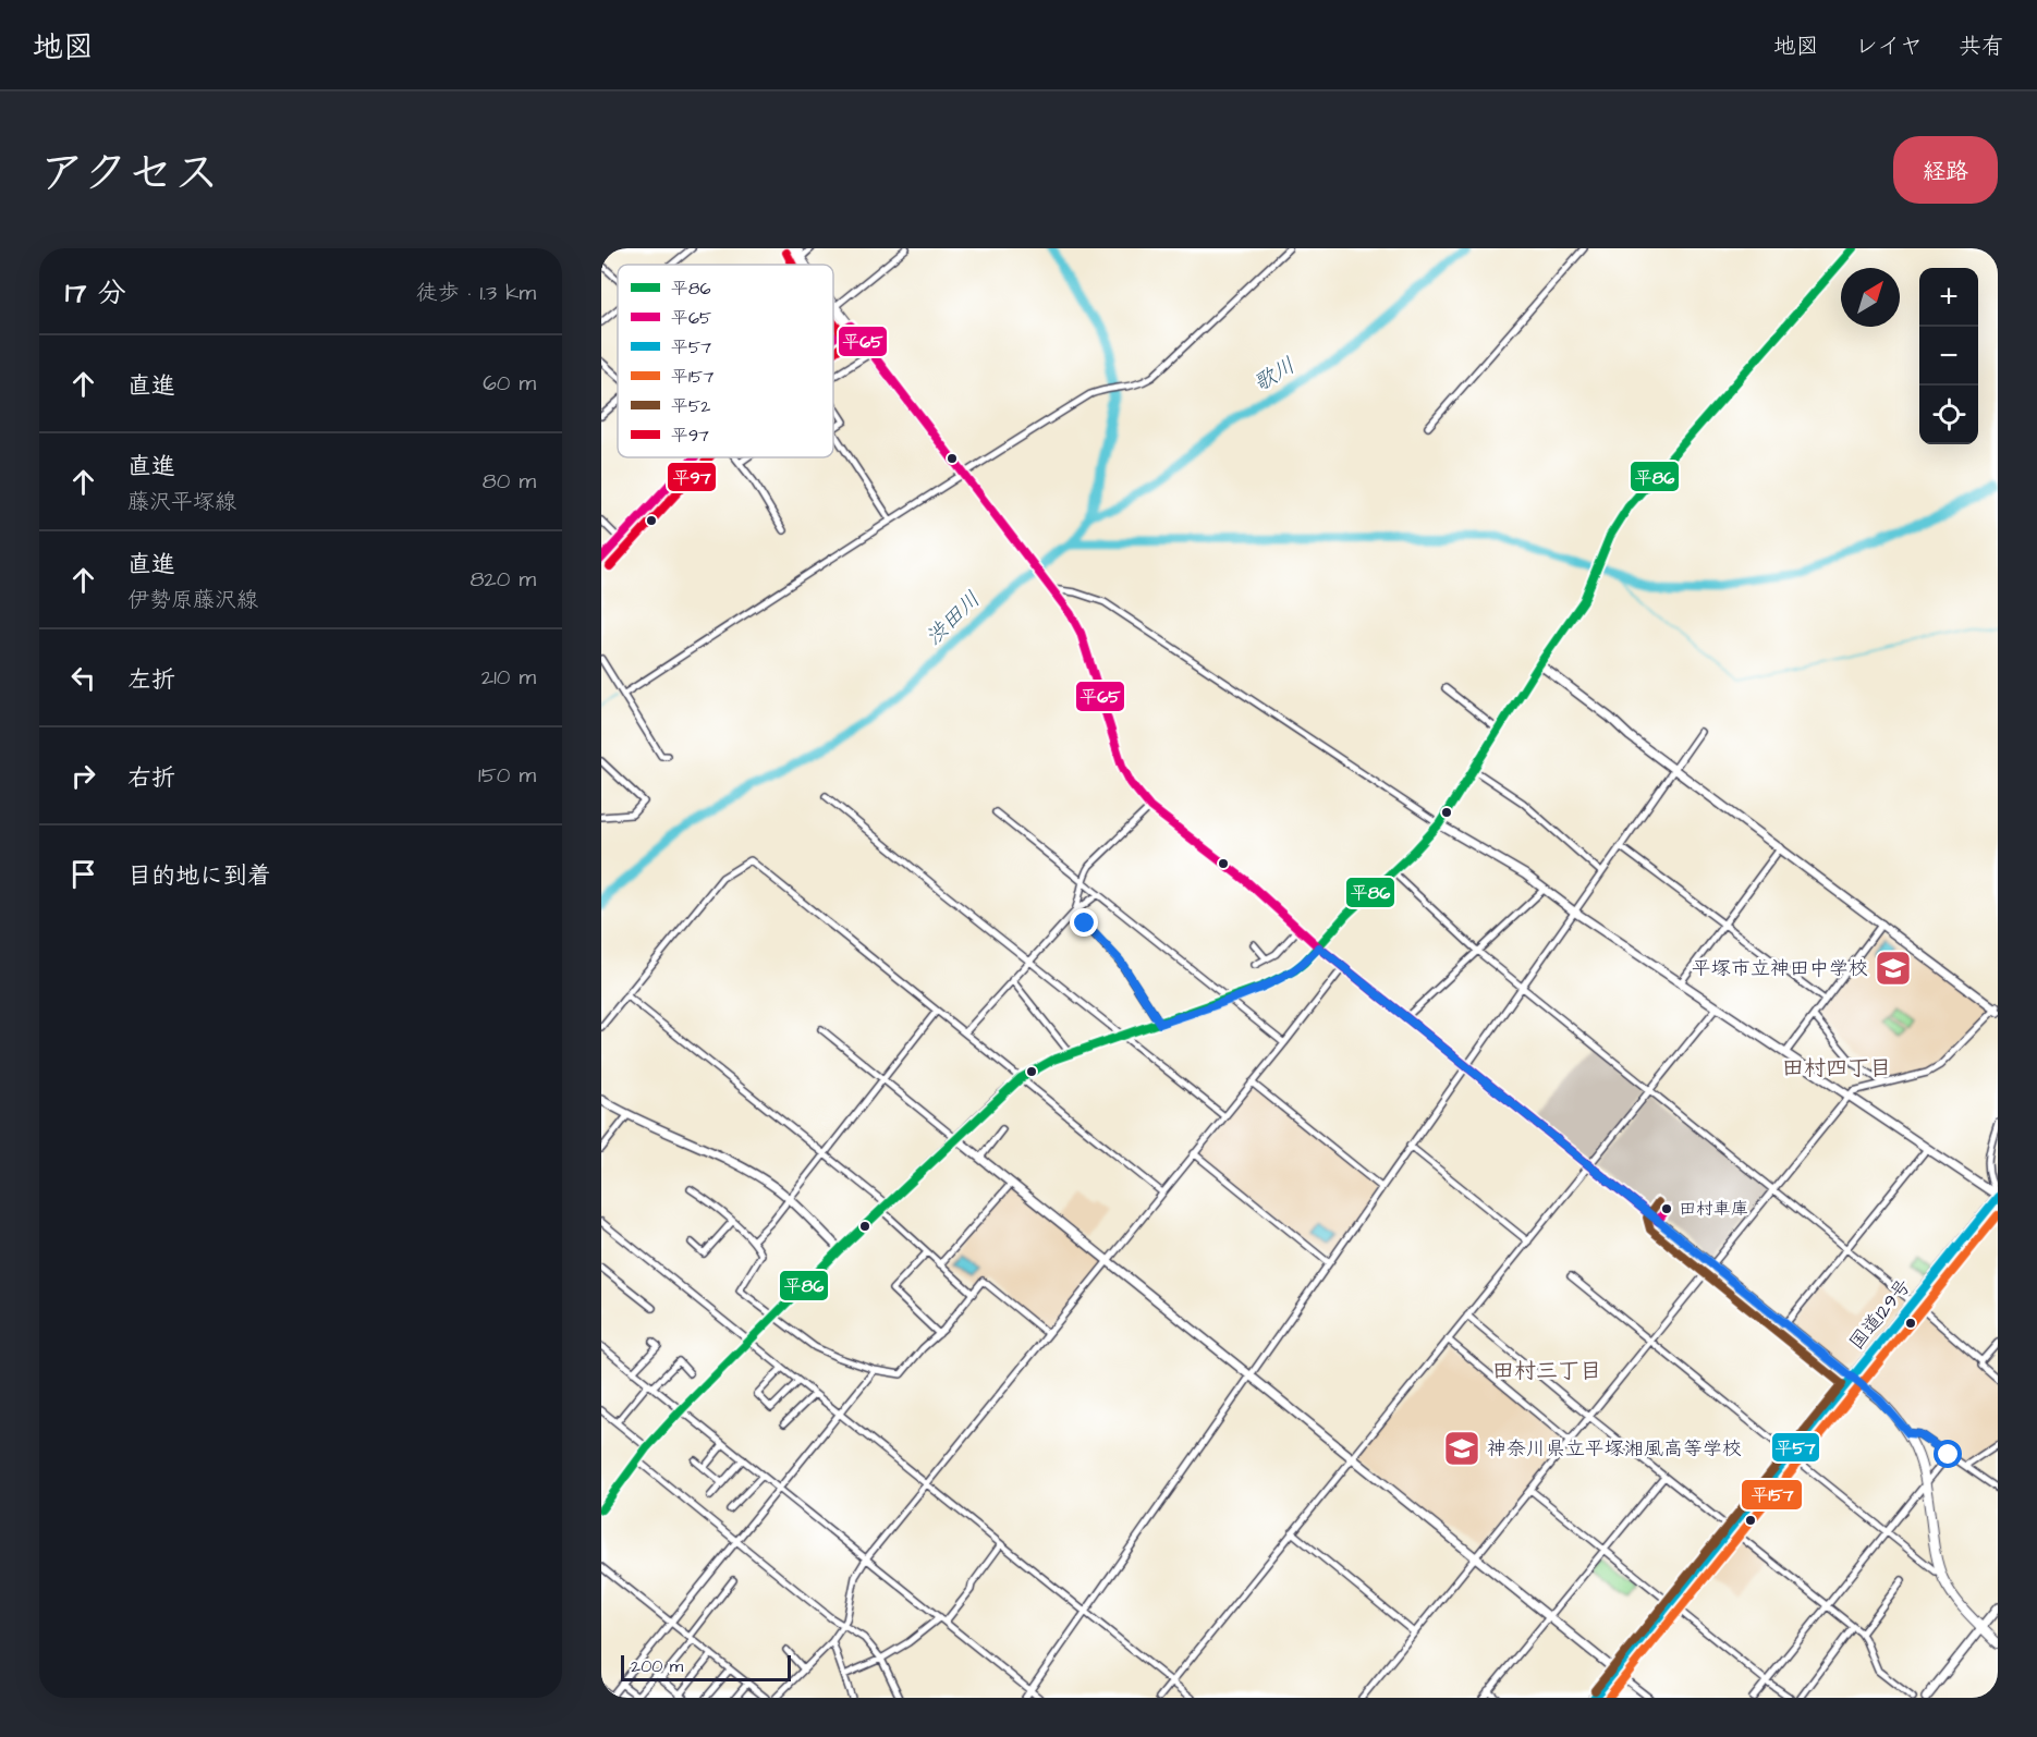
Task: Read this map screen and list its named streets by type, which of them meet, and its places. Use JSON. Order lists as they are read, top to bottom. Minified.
{"streets":{"highway":["国道129号"]},"districts":["田村四丁目","田村三丁目"],"water":["歌川","渋田川"],"places":{"school or university":["平塚市立神田中学校","神奈川県立平塚湘風高等学校"],"other":["田村車庫"]},"lines":["transit line 平86","transit line 平97","transit line 平65","transit line 平57","transit line 平52","transit line 平157"],"legend":["平86","平65","平57","平157","平52","平97"],"scale_bar":"200 m","north":"top right","page":{"header":"地図","nav":["地図","レイヤ","共有"],"title":"アクセス","buttons":"経路","heading":["17 分","徒歩 · 1.3 km"],"map_buttons":["+","−"],"list":[["直進","60 m"],["直進","藤沢平塚線","80 m"],["直進","伊勢原藤沢線","820 m"],["左折","210 m"],["右折","150 m"],"目的地に到着"],"scale":"200 m"}}
